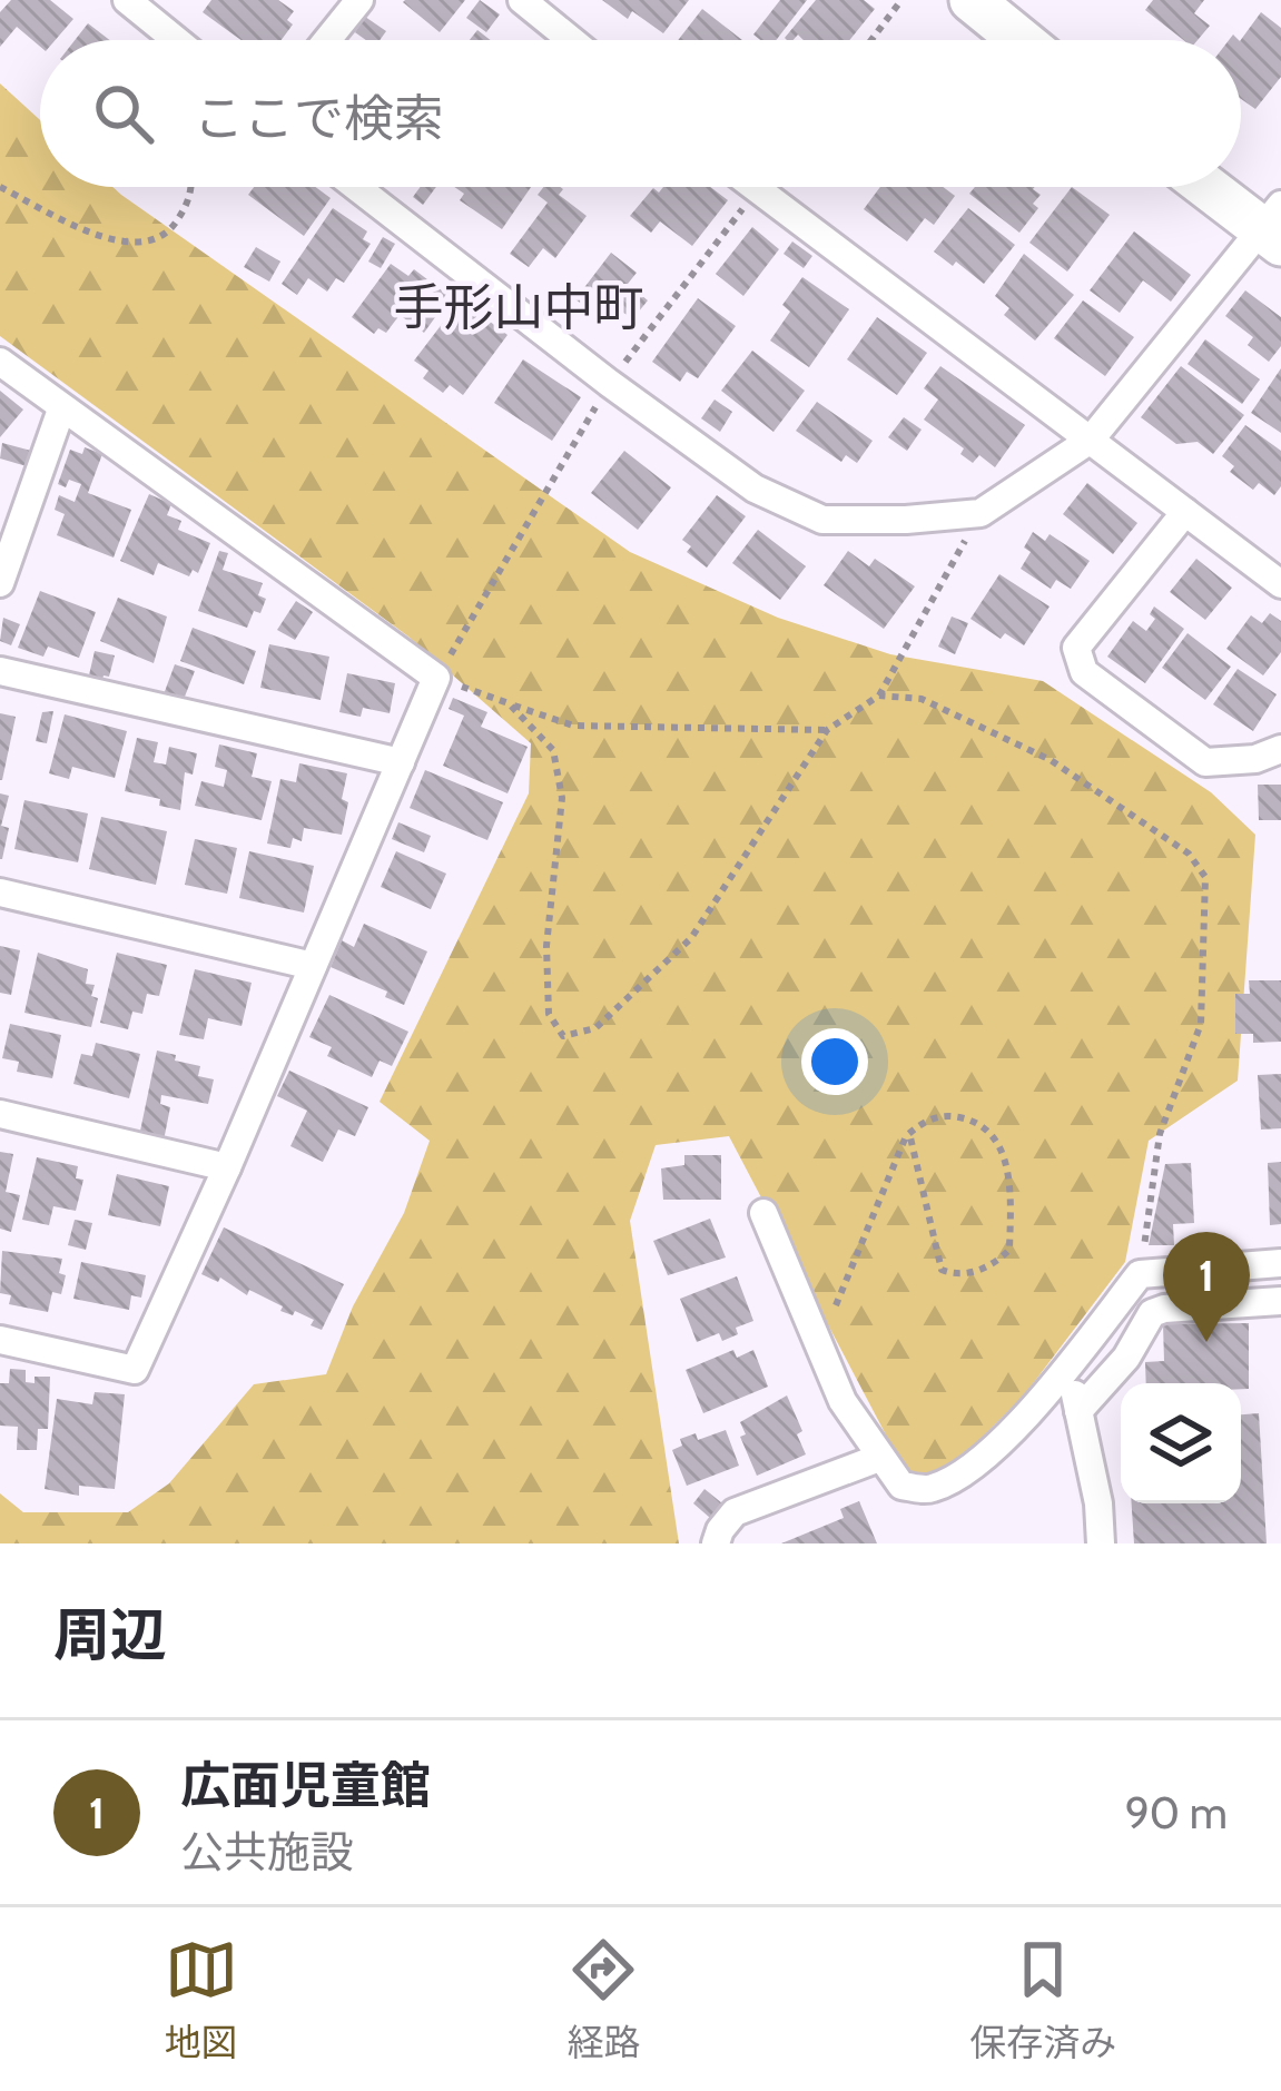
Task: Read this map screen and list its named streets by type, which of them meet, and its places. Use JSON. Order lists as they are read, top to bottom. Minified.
{"districts":["手形山中町"],"page":{"search":"ここで検索","pins":"1","heading":"周辺","list":[{"mark":"1","name":"広面児童館","note":"公共施設","value":"90 m"}],"nav":["地図","経路","保存済み"]}}
